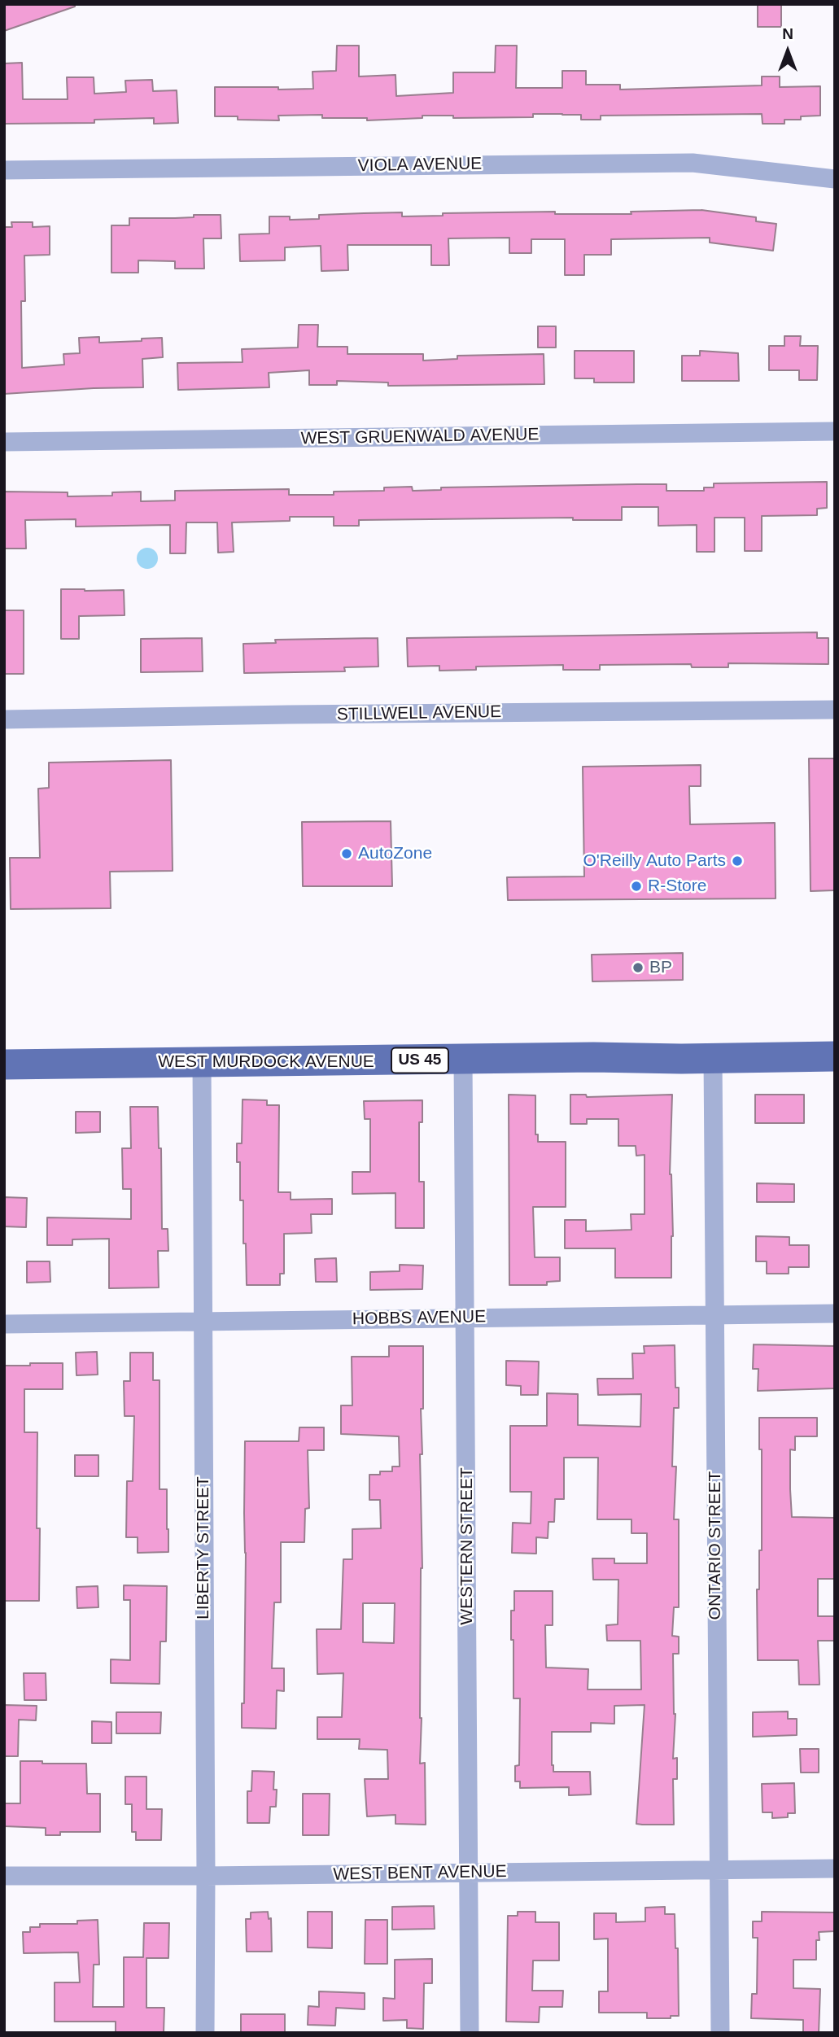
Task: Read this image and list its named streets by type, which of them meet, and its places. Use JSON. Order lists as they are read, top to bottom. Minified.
{"streets":{"main road":["US 45","WEST MURDOCK AVENUE"],"street":["VIOLA AVENUE","WEST GRUENWALD AVENUE","STILLWELL AVENUE","HOBBS AVENUE","ONTARIO STREET","WESTERN STREET","LIBERTY STREET","WEST BENT AVENUE"]},"crossings":[["WEST MURDOCK AVENUE","ONTARIO STREET"],["WEST MURDOCK AVENUE","WESTERN STREET"],["WEST MURDOCK AVENUE","LIBERTY STREET"],["HOBBS AVENUE","ONTARIO STREET"],["HOBBS AVENUE","WESTERN STREET"],["HOBBS AVENUE","LIBERTY STREET"],["ONTARIO STREET","WEST BENT AVENUE"],["WESTERN STREET","WEST BENT AVENUE"],["LIBERTY STREET","WEST BENT AVENUE"]],"places":["AutoZone","O'Reilly Auto Parts","R-Store","BP"],"north":"top"}
